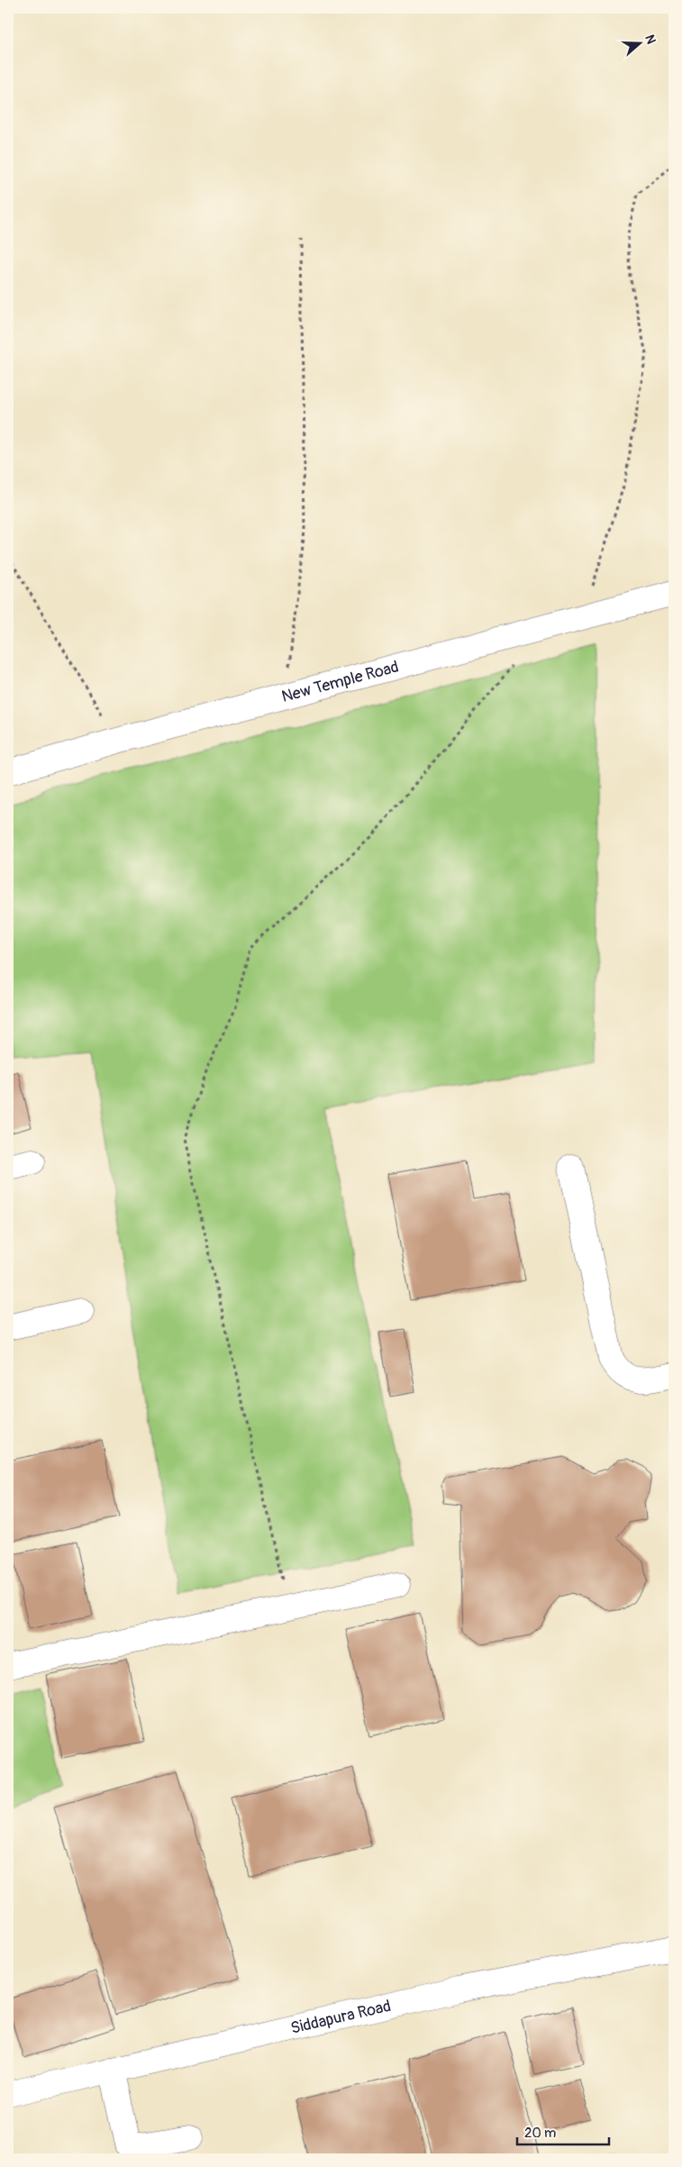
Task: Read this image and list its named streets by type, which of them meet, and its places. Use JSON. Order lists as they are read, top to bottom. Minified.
{"streets":{"street":["New Temple Road","Siddapura Road"]},"scale_bar":"20 m","north":"right"}
